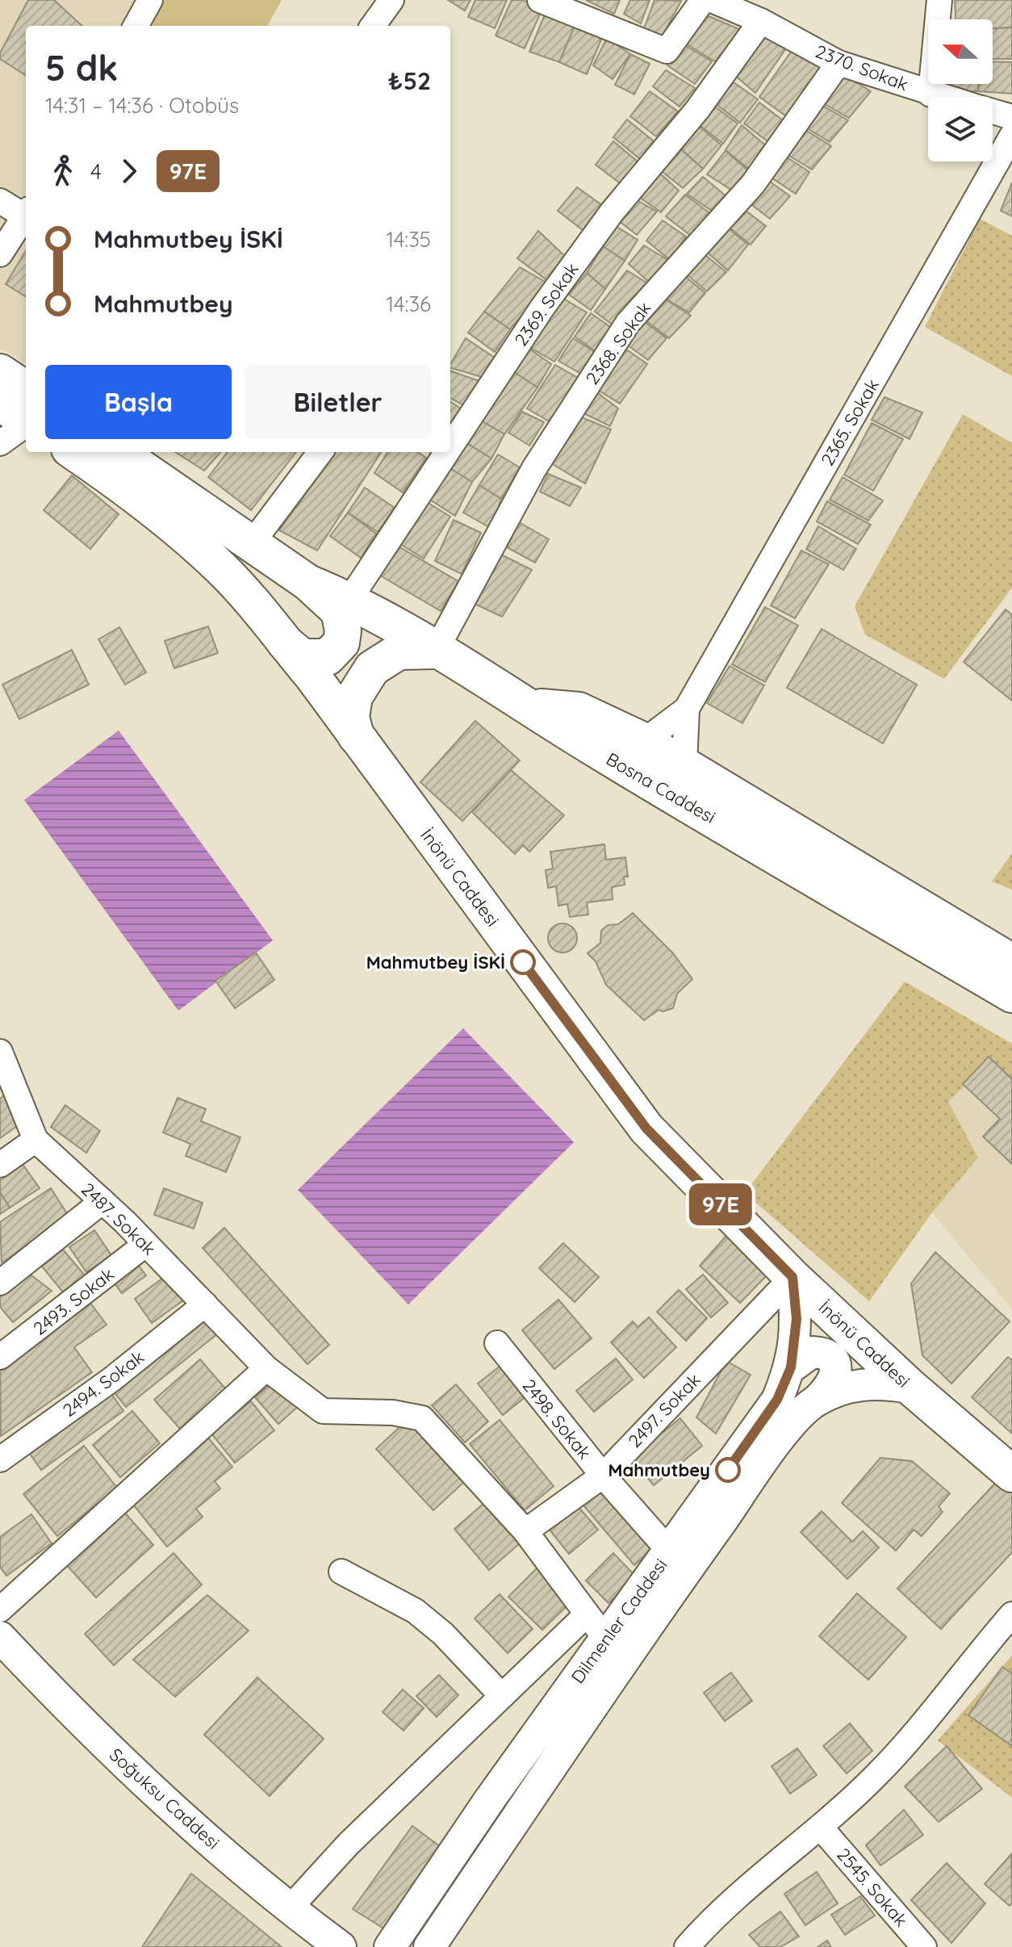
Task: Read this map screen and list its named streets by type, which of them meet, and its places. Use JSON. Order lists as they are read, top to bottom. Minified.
{"streets":{"main road":["Bosna Caddesi","İnönü Caddesi"],"street":["2370. Sokak","2369. Sokak","2368. Sokak","2365. Sokak","2487. Sokak","2493. Sokak","2494. Sokak","2497. Sokak","2498. Sokak","Dilmenler Caddesi","Soğuksu Caddesi","2545. Sokak"]},"crossings":[["2370. Sokak","2369. Sokak"],["2370. Sokak","2368. Sokak"],["2369. Sokak","Bosna Caddesi"],["2368. Sokak","Bosna Caddesi"],["İnönü Caddesi","2497. Sokak"],["İnönü Caddesi","Dilmenler Caddesi"],["2487. Sokak","2493. Sokak"],["2487. Sokak","2494. Sokak"],["2487. Sokak","2497. Sokak"],["2487. Sokak","Dilmenler Caddesi"],["2497. Sokak","2498. Sokak"],["2497. Sokak","Dilmenler Caddesi"],["2498. Sokak","Dilmenler Caddesi"]],"places":["Mahmutbey İSKİ","Mahmutbey"],"lines":["bus line 97E"],"north":"left","page":{"on_map":"97E","heading":["5 dk","14:31 – 14:36 · Otobüs","₺52"],"legs":["4","97E"],"list":[{"name":"Mahmutbey İSKİ","value":"14:35"},{"name":"Mahmutbey","value":"14:36"}],"buttons":["Başla","Biletler"]}}
